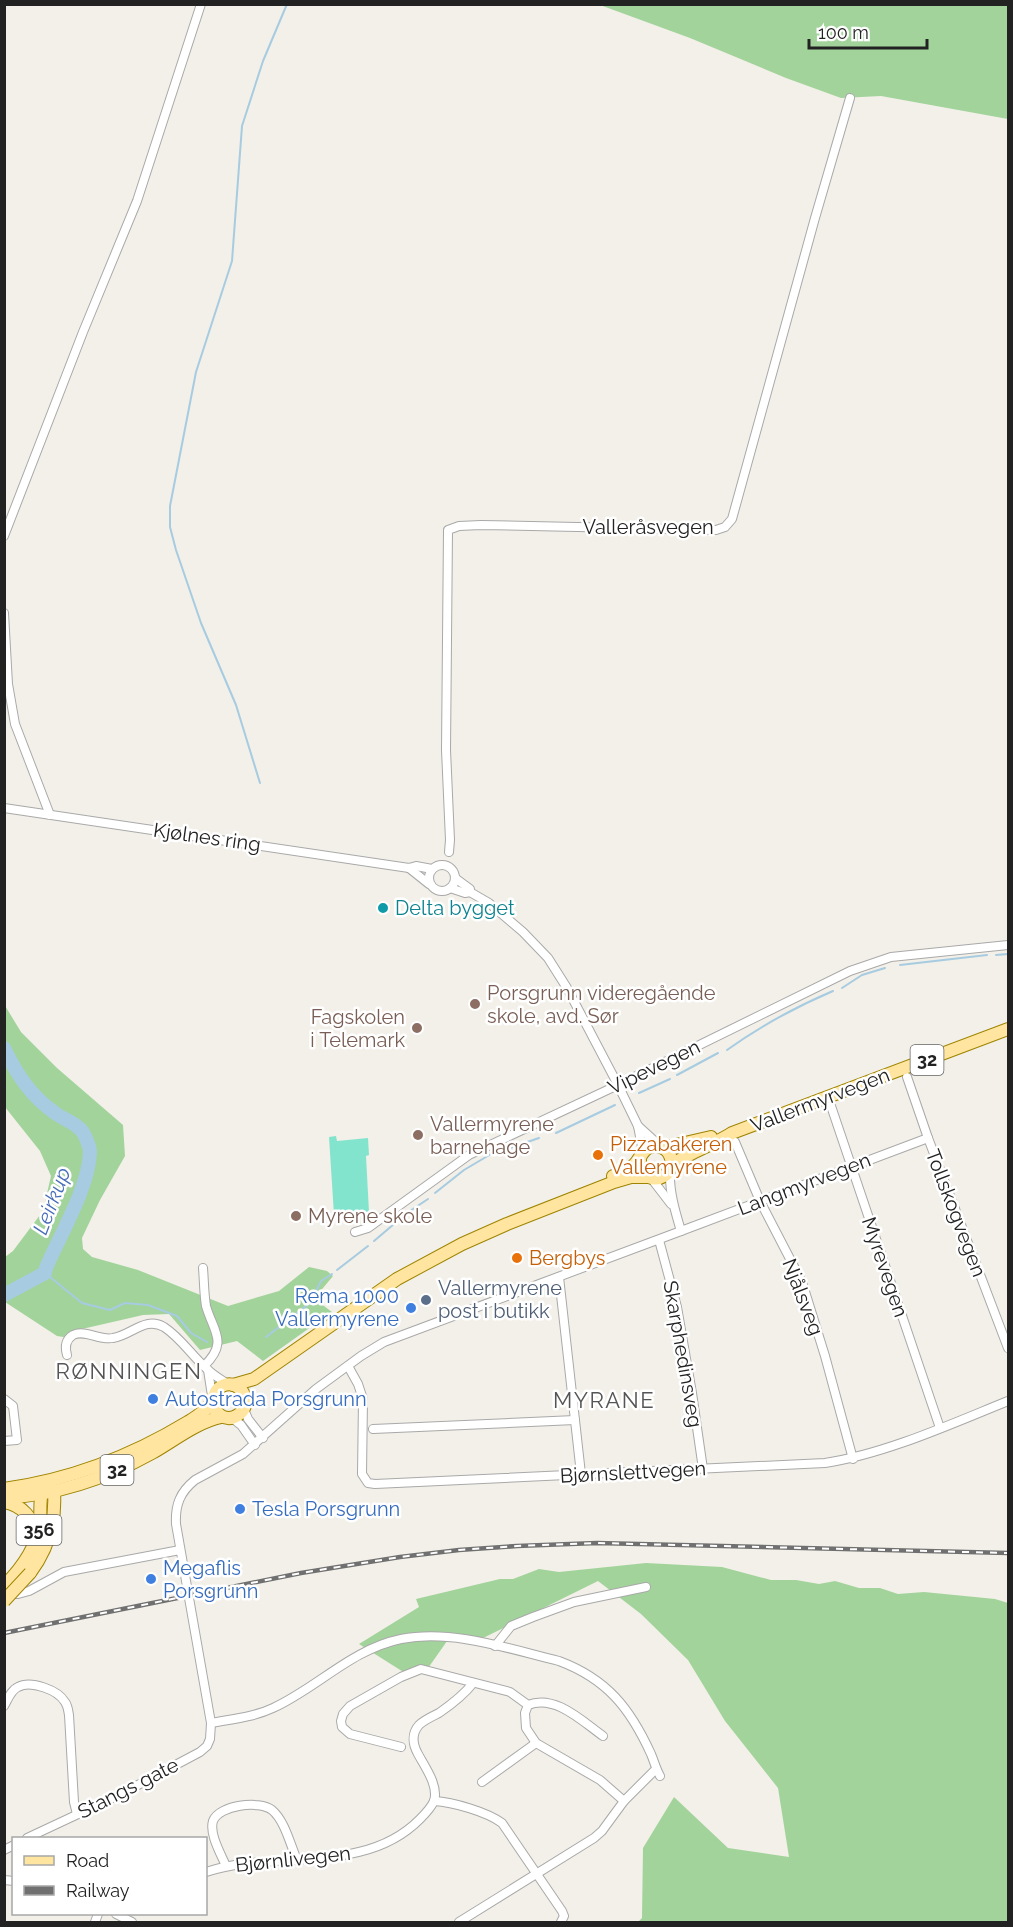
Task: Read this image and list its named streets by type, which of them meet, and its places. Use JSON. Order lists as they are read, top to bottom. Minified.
{"streets":{"main road":["32","Vallermyrvegen","356"],"street":["Valleråsvegen","Kjølnes ring","Vipevegen","Langmyrvegen","Tollskogvegen","Myrevegen","Njålsveg","Skarphedinsveg","Bjørnslettvegen","Stangs gate","Bjørnlivegen"]},"crossings":[["32","Vallermyrvegen"],["32","356"],["Vallermyrvegen","Njålsveg"],["Langmyrvegen","Tollskogvegen"],["Langmyrvegen","Myrevegen"],["Langmyrvegen","Njålsveg"],["Langmyrvegen","Skarphedinsveg"],["Langmyrvegen","Bjørnslettvegen"],["Myrevegen","Bjørnslettvegen"],["Njålsveg","Bjørnslettvegen"],["Skarphedinsveg","Bjørnslettvegen"]],"districts":["RØNNINGEN","MYRANE"],"water":["Leirkup"],"places":["Delta bygget","Porsgrunn videregående skole, avd. Sør","Fagskolen i Telemark","Vallermyrene barnehage","Pizzabakeren Vallemyrene","Myrene skole","Bergbys","Vallermyrene post i butikk","Rema 1000 Vallermyrene","Autostrada Porsgrunn","Tesla Porsgrunn","Megaflis Porsgrunn"],"legend":["Road","Railway"],"scale_bar":"100 m"}
